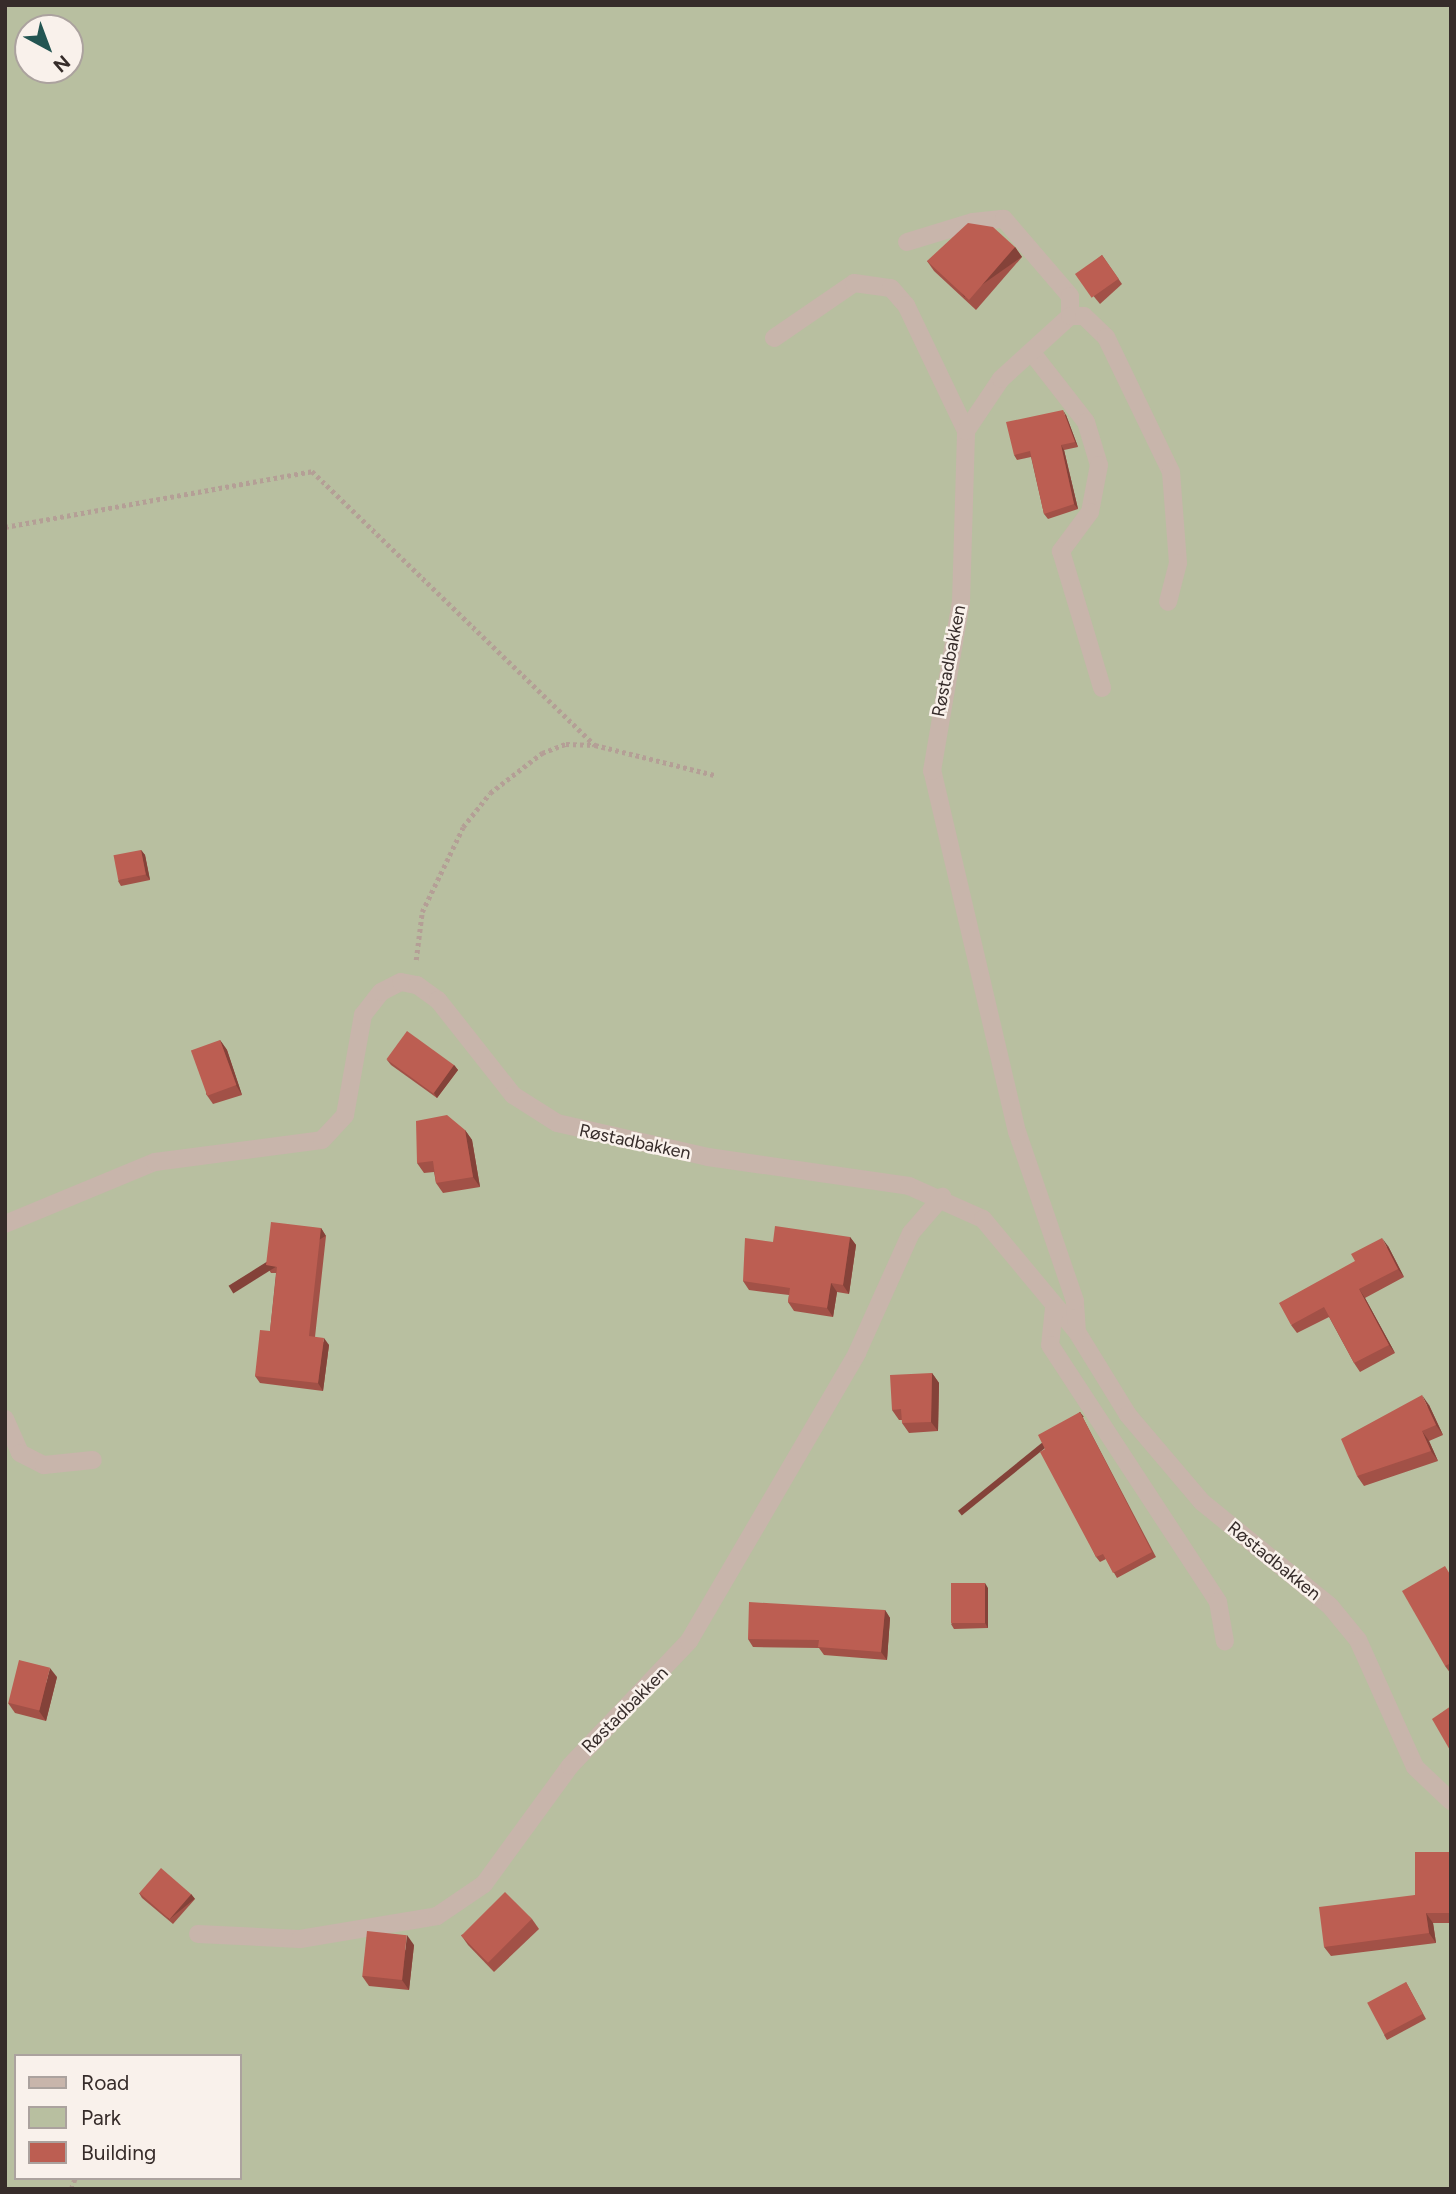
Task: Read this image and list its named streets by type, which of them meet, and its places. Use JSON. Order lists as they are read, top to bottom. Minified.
{"streets":{"street":["Røstadbakken"]},"legend":["Road","Park","Building"],"north":"bottom right"}
